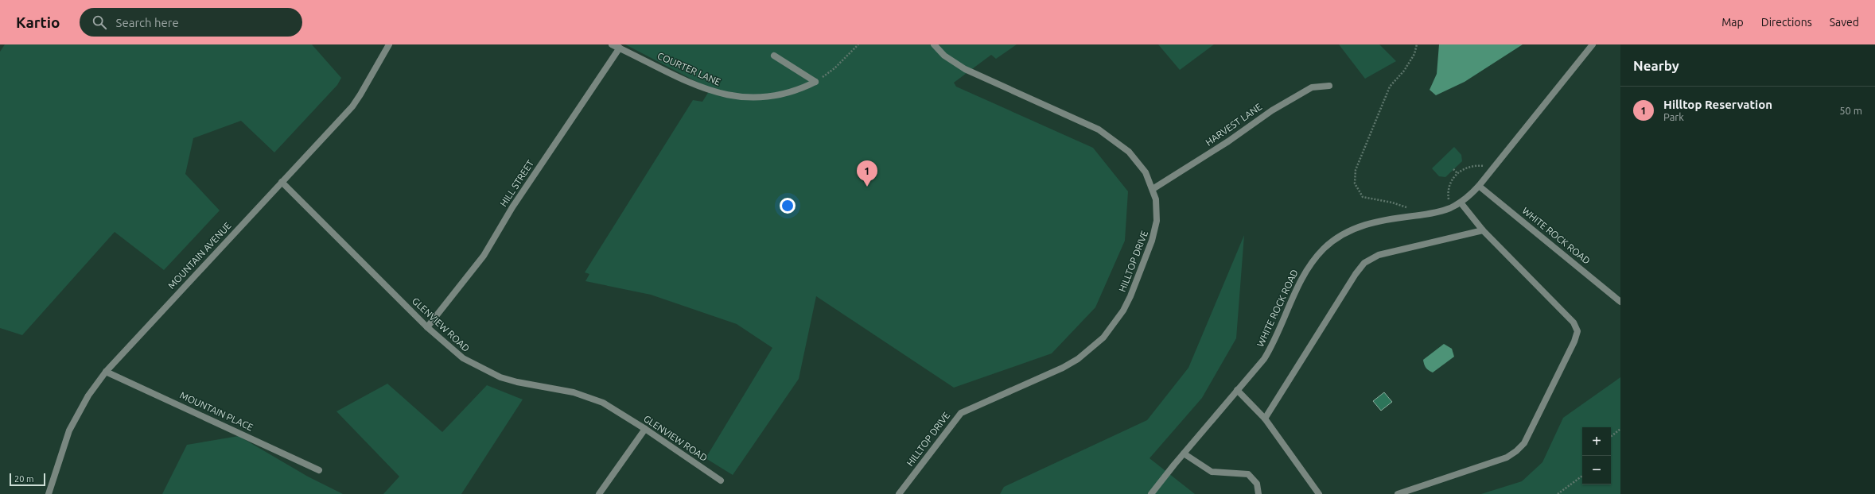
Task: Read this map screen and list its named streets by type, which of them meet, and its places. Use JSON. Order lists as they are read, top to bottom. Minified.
{"streets":{"street":["COURTER LANE","HARVEST LANE","HILL STREET","WHITE ROCK ROAD","MOUNTAIN AVENUE","HILLTOP DRIVE","GLENVIEW ROAD","MOUNTAIN PLACE"]},"crossings":[["COURTER LANE","HILL STREET"],["HARVEST LANE","HILLTOP DRIVE"],["HILL STREET","GLENVIEW ROAD"],["MOUNTAIN AVENUE","GLENVIEW ROAD"],["MOUNTAIN AVENUE","MOUNTAIN PLACE"]],"scale_bar":"20 m","page":{"header":"Kartio","search":"Search here","nav":["Map","Directions","Saved"],"heading":"Nearby","list":[{"mark":"1","name":"Hilltop Reservation","note":"Park","value":"50 m"}],"pins":"1","map_buttons":["+","−"],"scale":"20 m"}}
